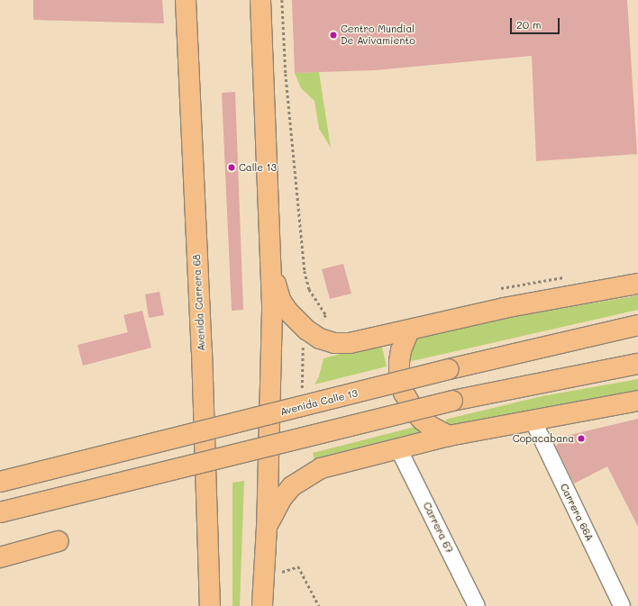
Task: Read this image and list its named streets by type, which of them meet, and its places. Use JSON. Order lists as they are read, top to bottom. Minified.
{"streets":{"main road":["Avenida Carrera 68","Avenida Calle 13"],"street":["Carrera 66A","Carrera 67"]},"places":["Centro Mundial De Avivamiento","Calle 13","Copacabana"],"scale_bar":"20 m"}
